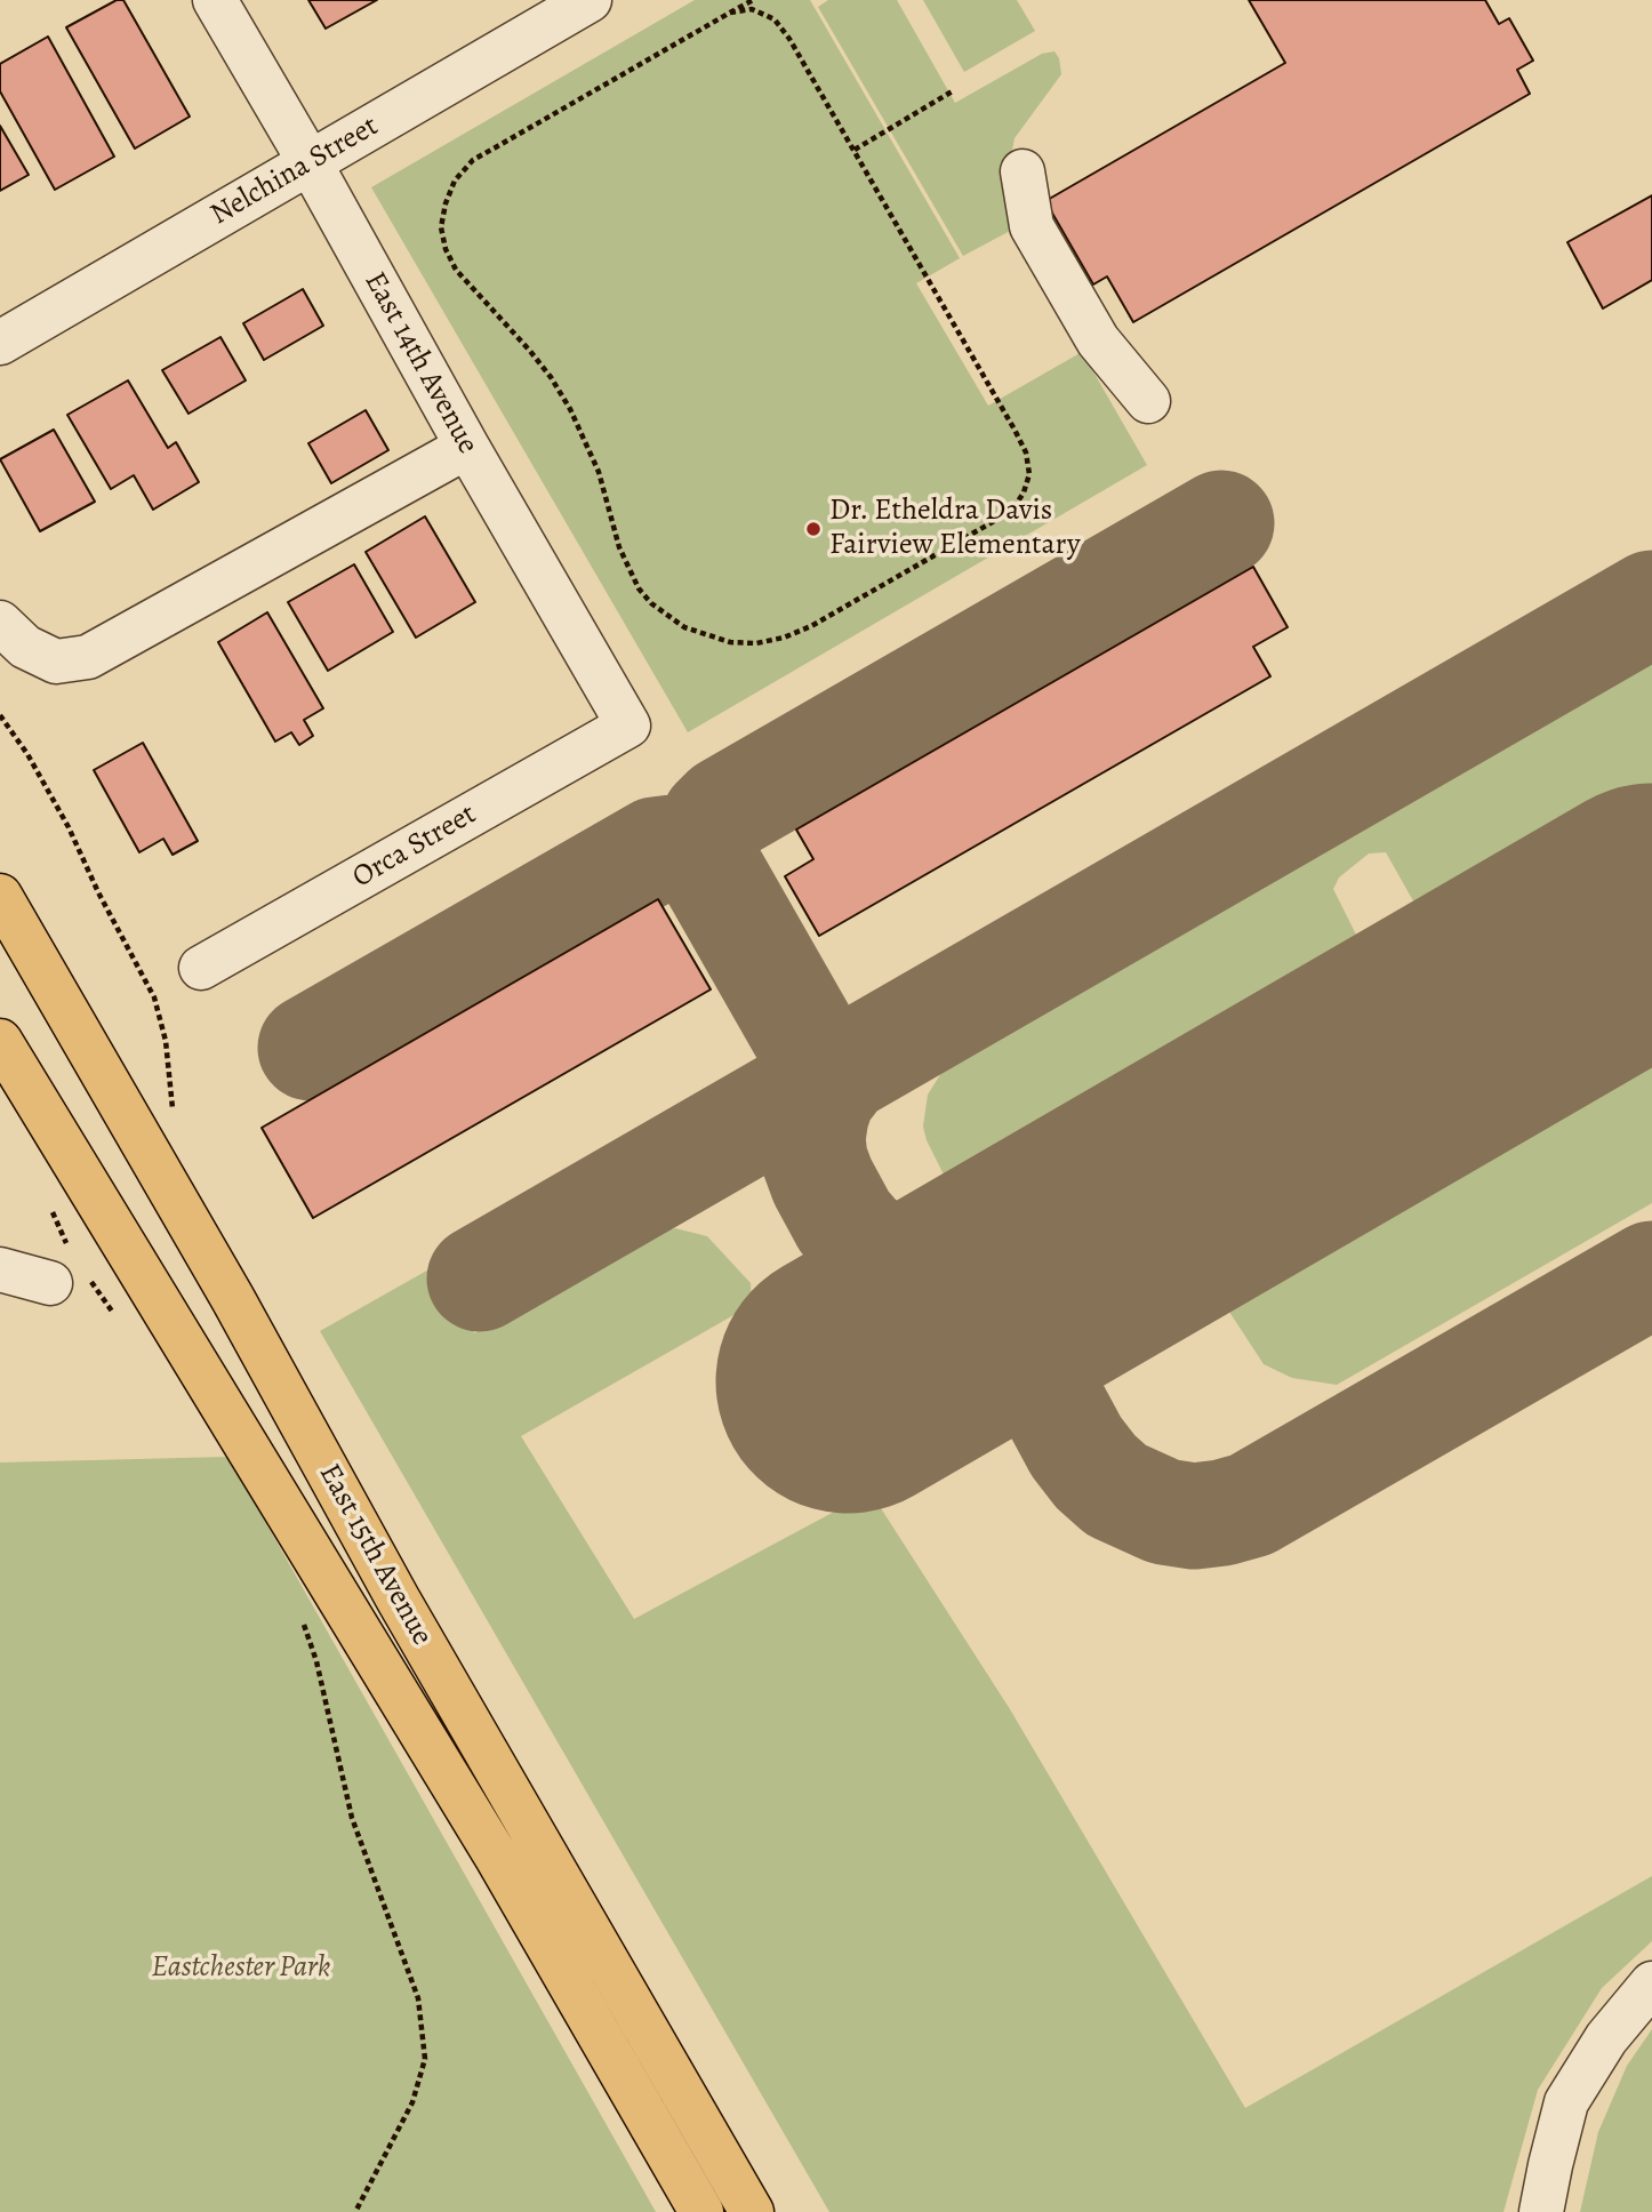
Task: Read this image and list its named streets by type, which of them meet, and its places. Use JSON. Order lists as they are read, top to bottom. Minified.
{"streets":{"main road":["East 15th Avenue"],"street":["Nelchina Street","East 14th Avenue","Orca Street"]},"crossings":[["Nelchina Street","East 14th Avenue"],["East 14th Avenue","Orca Street"]],"parks":["Eastchester Park"],"places":["Dr. Etheldra Davis Fairview Elementary"]}
